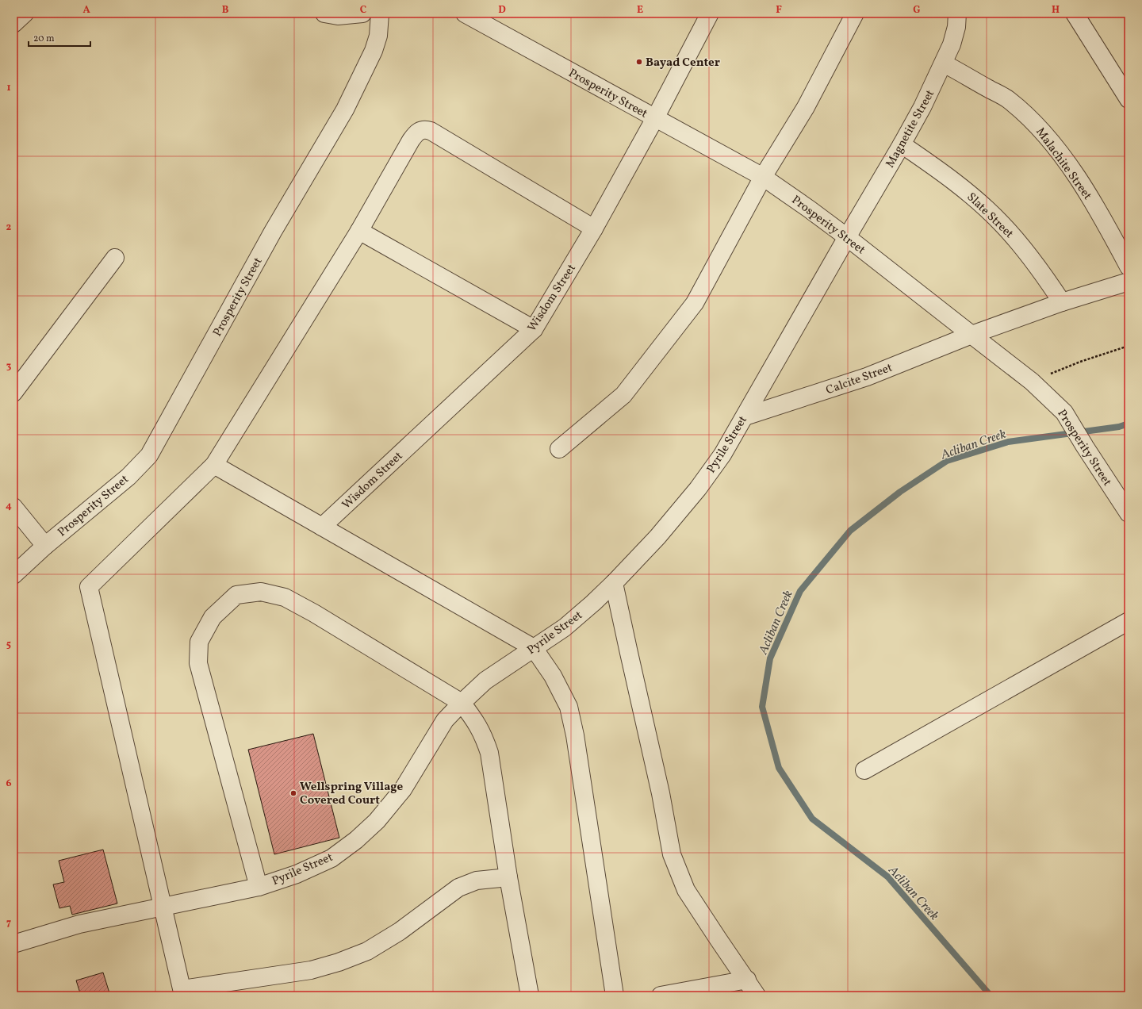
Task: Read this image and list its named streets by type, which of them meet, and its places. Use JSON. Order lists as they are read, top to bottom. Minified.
{"streets":{"street":["Prosperity Street","Magnetite Street","Malachite Street","Slate Street","Wisdom Street","Calcite Street","Pyrile Street"]},"crossings":[["Prosperity Street","Magnetite Street"],["Prosperity Street","Wisdom Street"],["Prosperity Street","Calcite Street"],["Prosperity Street","Pyrile Street"],["Magnetite Street","Malachite Street"],["Magnetite Street","Slate Street"],["Magnetite Street","Pyrile Street"],["Slate Street","Calcite Street"],["Calcite Street","Pyrile Street"]],"water":["Acliban Creek"],"places":["Bayad Center","Wellspring Village Covered Court"],"scale_bar":"20 m","grid":{"columns":["A","B","C","D","E","F","G","H"],"rows":["1","2","3","4","5","6","7"]}}
